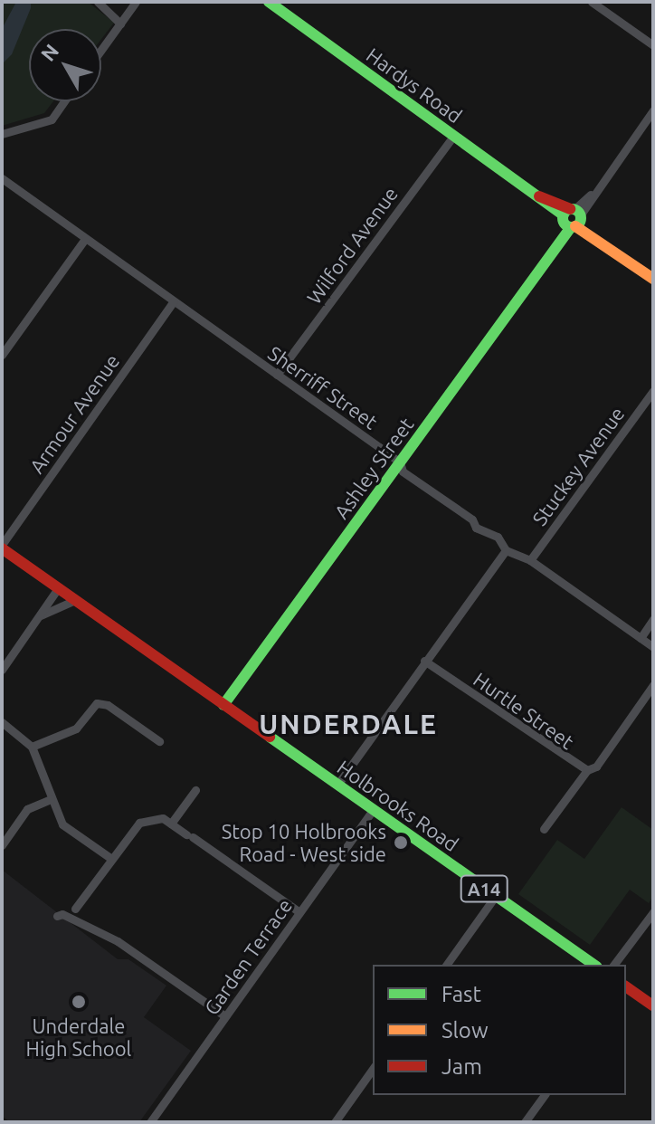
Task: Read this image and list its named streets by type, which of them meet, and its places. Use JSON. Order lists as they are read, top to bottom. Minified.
{"streets":{"street":["Hardys Road","Wilford Avenue","Sherriff Street","Armour Avenue","Stuckey Avenue","Ashley Street","Hurtle Street","Holbrooks Road","A14","Garden Terrace"]},"crossings":[["Hardys Road","Wilford Avenue"],["Hardys Road","Ashley Street"],["Wilford Avenue","Sherriff Street"],["Sherriff Street","Armour Avenue"],["Sherriff Street","Stuckey Avenue"],["Sherriff Street","Ashley Street"],["Armour Avenue","Holbrooks Road"],["Ashley Street","Holbrooks Road"],["Holbrooks Road","Garden Terrace"]],"districts":["UNDERDALE"],"places":["Stop 10 Holbrooks Road - West side","Underdale High School"],"legend":["Fast","Slow","Jam"],"north":"top left"}
